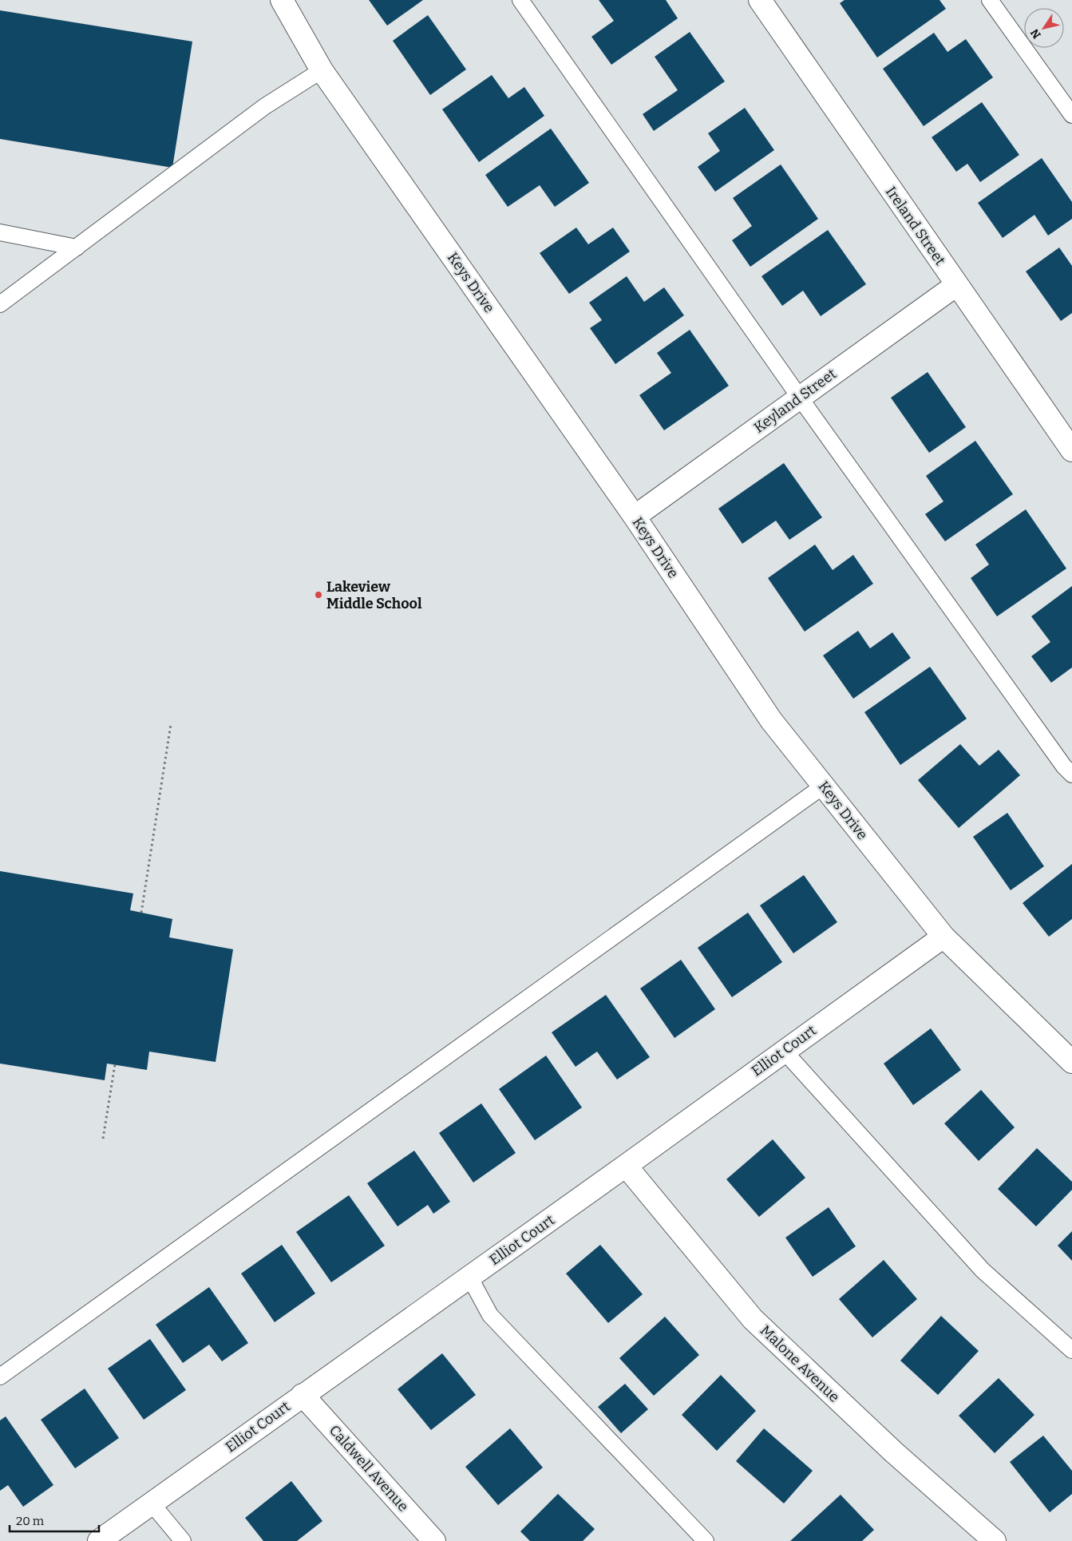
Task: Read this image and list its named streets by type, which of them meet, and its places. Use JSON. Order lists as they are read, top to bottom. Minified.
{"streets":{"street":["Ireland Street","Keys Drive","Keyland Street","Elliot Court","Malone Avenue","Caldwell Avenue"]},"crossings":[["Ireland Street","Keyland Street"],["Keys Drive","Keyland Street"],["Keys Drive","Elliot Court"],["Elliot Court","Malone Avenue"],["Elliot Court","Caldwell Avenue"]],"places":["Lakeview Middle School"],"scale_bar":"20 m","north":"bottom left"}
